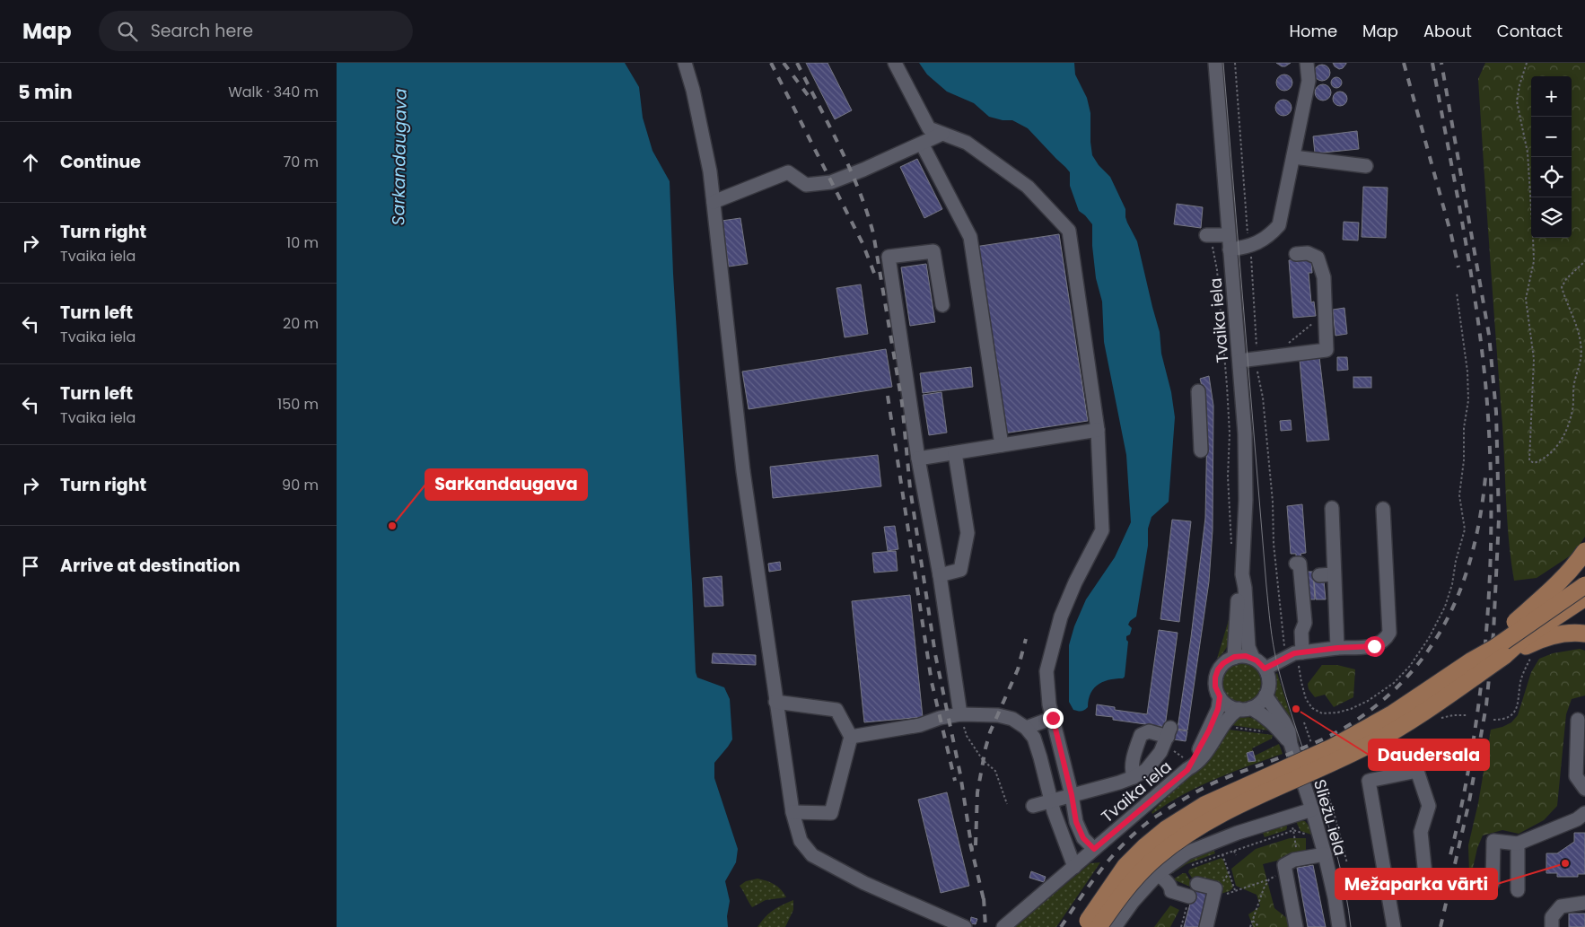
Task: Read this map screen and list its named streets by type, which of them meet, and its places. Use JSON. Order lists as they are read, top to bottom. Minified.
{"streets":{"street":["Tvaika iela","Sliežu iela"]},"crossings":[["Tvaika iela","Sliežu iela"]],"water":["Sarkandaugava"],"places":["Sarkandaugava","Daudersala","Mežaparka vārti"],"page":{"header":"Map","search":"Search here","nav":["Home","Map","About","Contact"],"heading":["5 min","Walk · 340 m"],"map_buttons":["+","−"],"list":[["Continue","70 m"],["Turn right","Tvaika iela","10 m"],["Turn left","Tvaika iela","20 m"],["Turn left","Tvaika iela","150 m"],["Turn right","90 m"],"Arrive at destination"]}}
